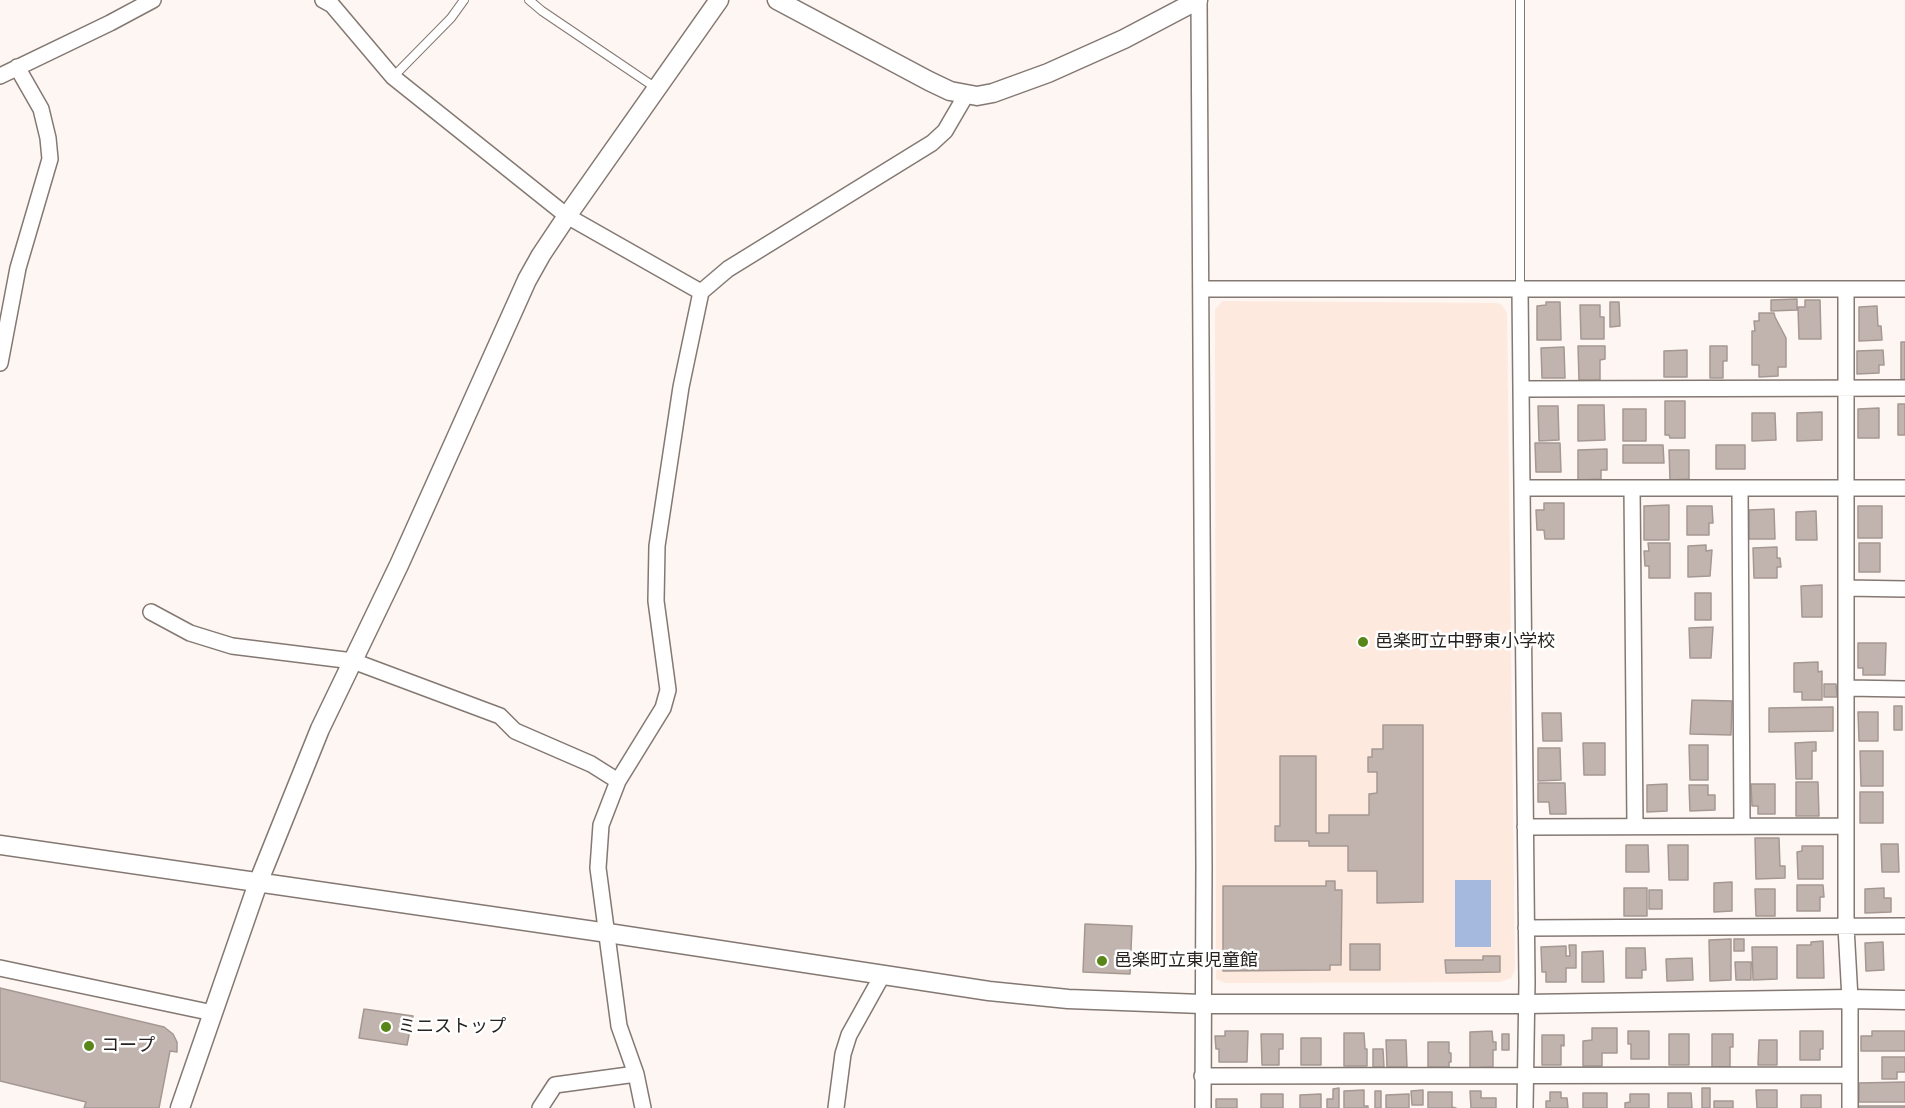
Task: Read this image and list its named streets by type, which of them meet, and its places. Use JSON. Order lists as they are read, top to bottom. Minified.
{"places":["邑楽町立中野東小学校","邑楽町立東児童館","ミニストップ","コープ"]}
